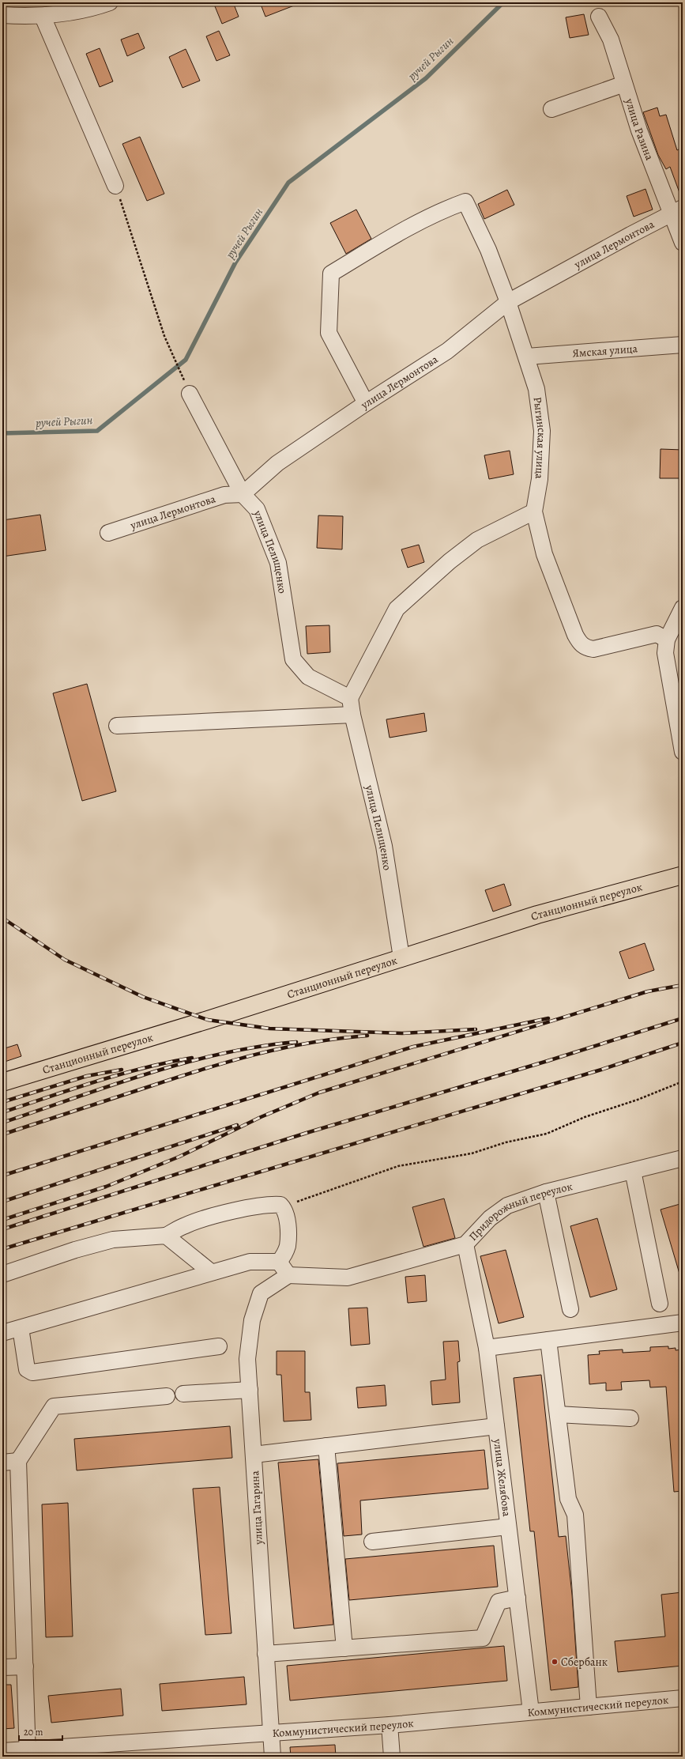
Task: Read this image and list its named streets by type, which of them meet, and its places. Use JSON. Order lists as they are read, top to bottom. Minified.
{"streets":{"main road":["Станционный переулок"],"street":["улица Разина","улица Лермонтова","Ямская улица","Рыгинская улица","улица Пелищенко","Придорожный переулок","улица Желябова","улица Гагарина","Коммунистический переулок"]},"crossings":[["улица Разина","улица Лермонтова"],["улица Лермонтова","Рыгинская улица"],["улица Лермонтова","улица Пелищенко"],["Ямская улица","Рыгинская улица"],["улица Пелищенко","Станционный переулок"],["Придорожный переулок","улица Желябова"],["Придорожный переулок","улица Гагарина"],["улица Желябова","Коммунистический переулок"],["улица Гагарина","Коммунистический переулок"]],"water":["ручей Рыгин"],"places":["Сбербанк"],"scale_bar":"20 m"}
